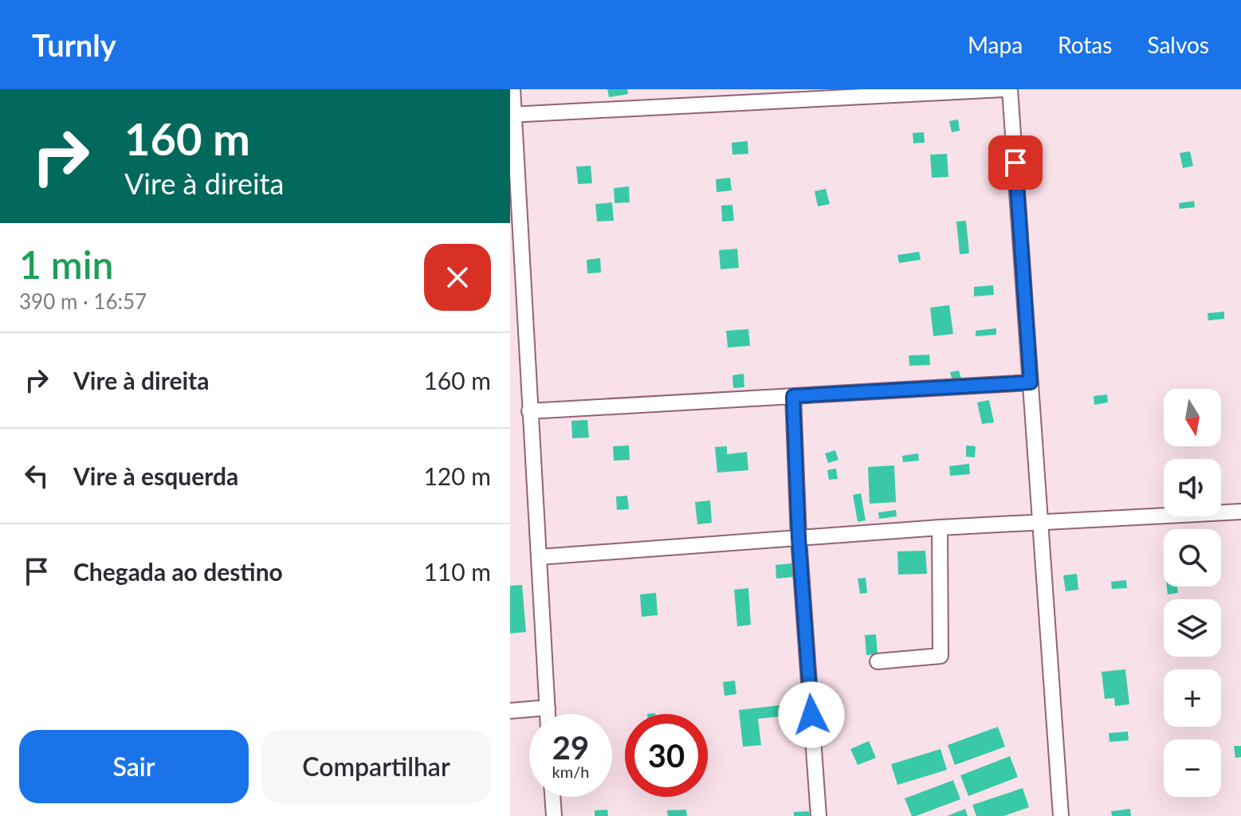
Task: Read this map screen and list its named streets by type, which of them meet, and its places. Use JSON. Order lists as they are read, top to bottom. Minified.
{"north":"bottom","page":{"header":"Turnly","nav":["Mapa","Rotas","Salvos"],"turn":["160 m","Vire à direita"],"heading":["1 min","390 m · 16:57"],"list":[{"name":"Vire à direita","value":"160 m"},{"name":"Vire à esquerda","value":"120 m"},{"name":"Chegada ao destino","value":"110 m"}],"map_buttons":["+","−"],"speed":"29 km/h","limit":"30","buttons":["Sair","Compartilhar"]}}
